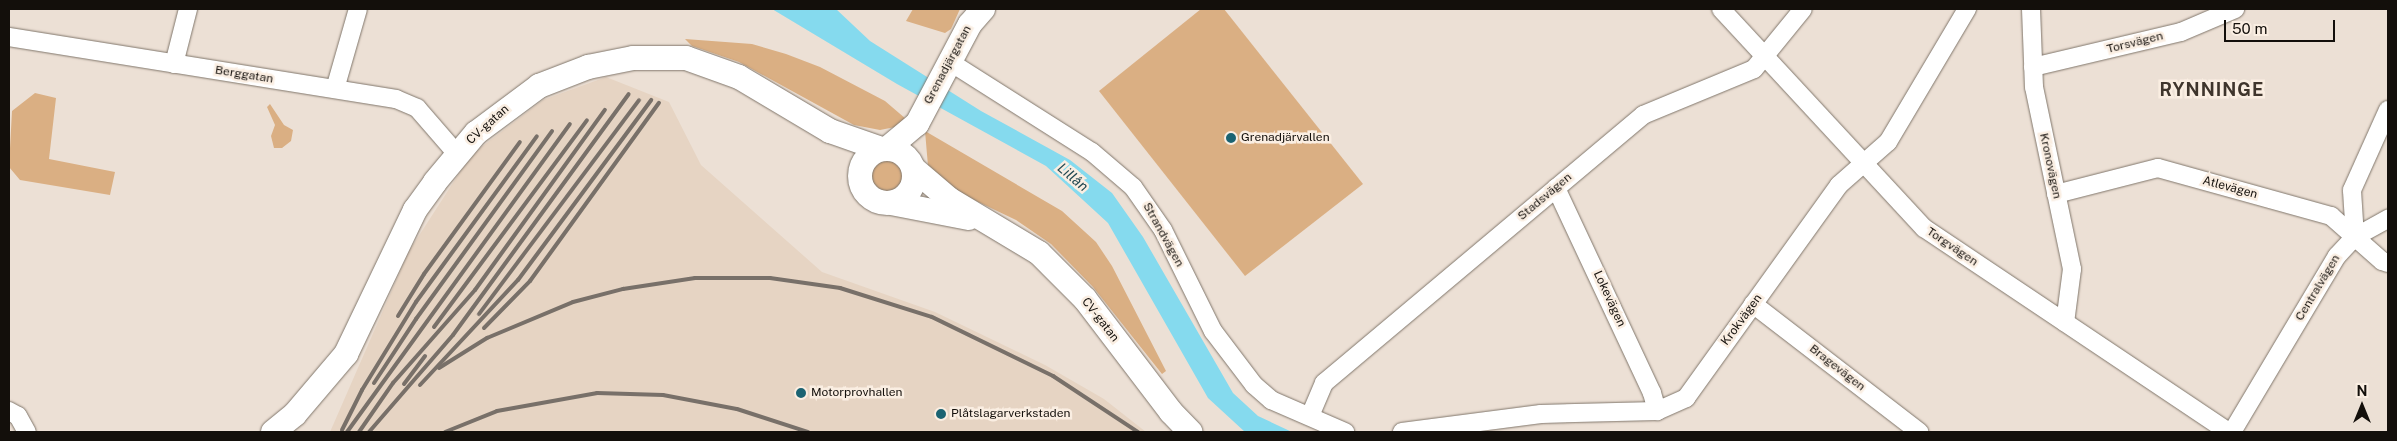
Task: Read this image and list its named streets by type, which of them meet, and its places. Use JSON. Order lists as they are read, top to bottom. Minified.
{"streets":{"street":["Torsvägen","Grenadjärgatan","Berggatan","CV-gatan","Kronovägen","Atlevägen","Stadsvägen","Strandvägen","Torgvägen","Centralvägen","Lokevägen","Krokvägen","Bragevägen"]},"crossings":[["Torsvägen","Kronovägen"],["Grenadjärgatan","CV-gatan"],["Grenadjärgatan","Strandvägen"],["Berggatan","CV-gatan"],["Kronovägen","Atlevägen"],["Kronovägen","Torgvägen"],["Atlevägen","Centralvägen"],["Stadsvägen","Strandvägen"],["Stadsvägen","Torgvägen"],["Stadsvägen","Lokevägen"],["Torgvägen","Centralvägen"],["Torgvägen","Krokvägen"],["Lokevägen","Krokvägen"],["Krokvägen","Bragevägen"]],"districts":["RYNNINGE"],"water":["Lillån"],"places":["Grenadjärvallen","Motorprovhallen","Plåtslagarverkstaden"],"scale_bar":"50 m","north":"top"}
